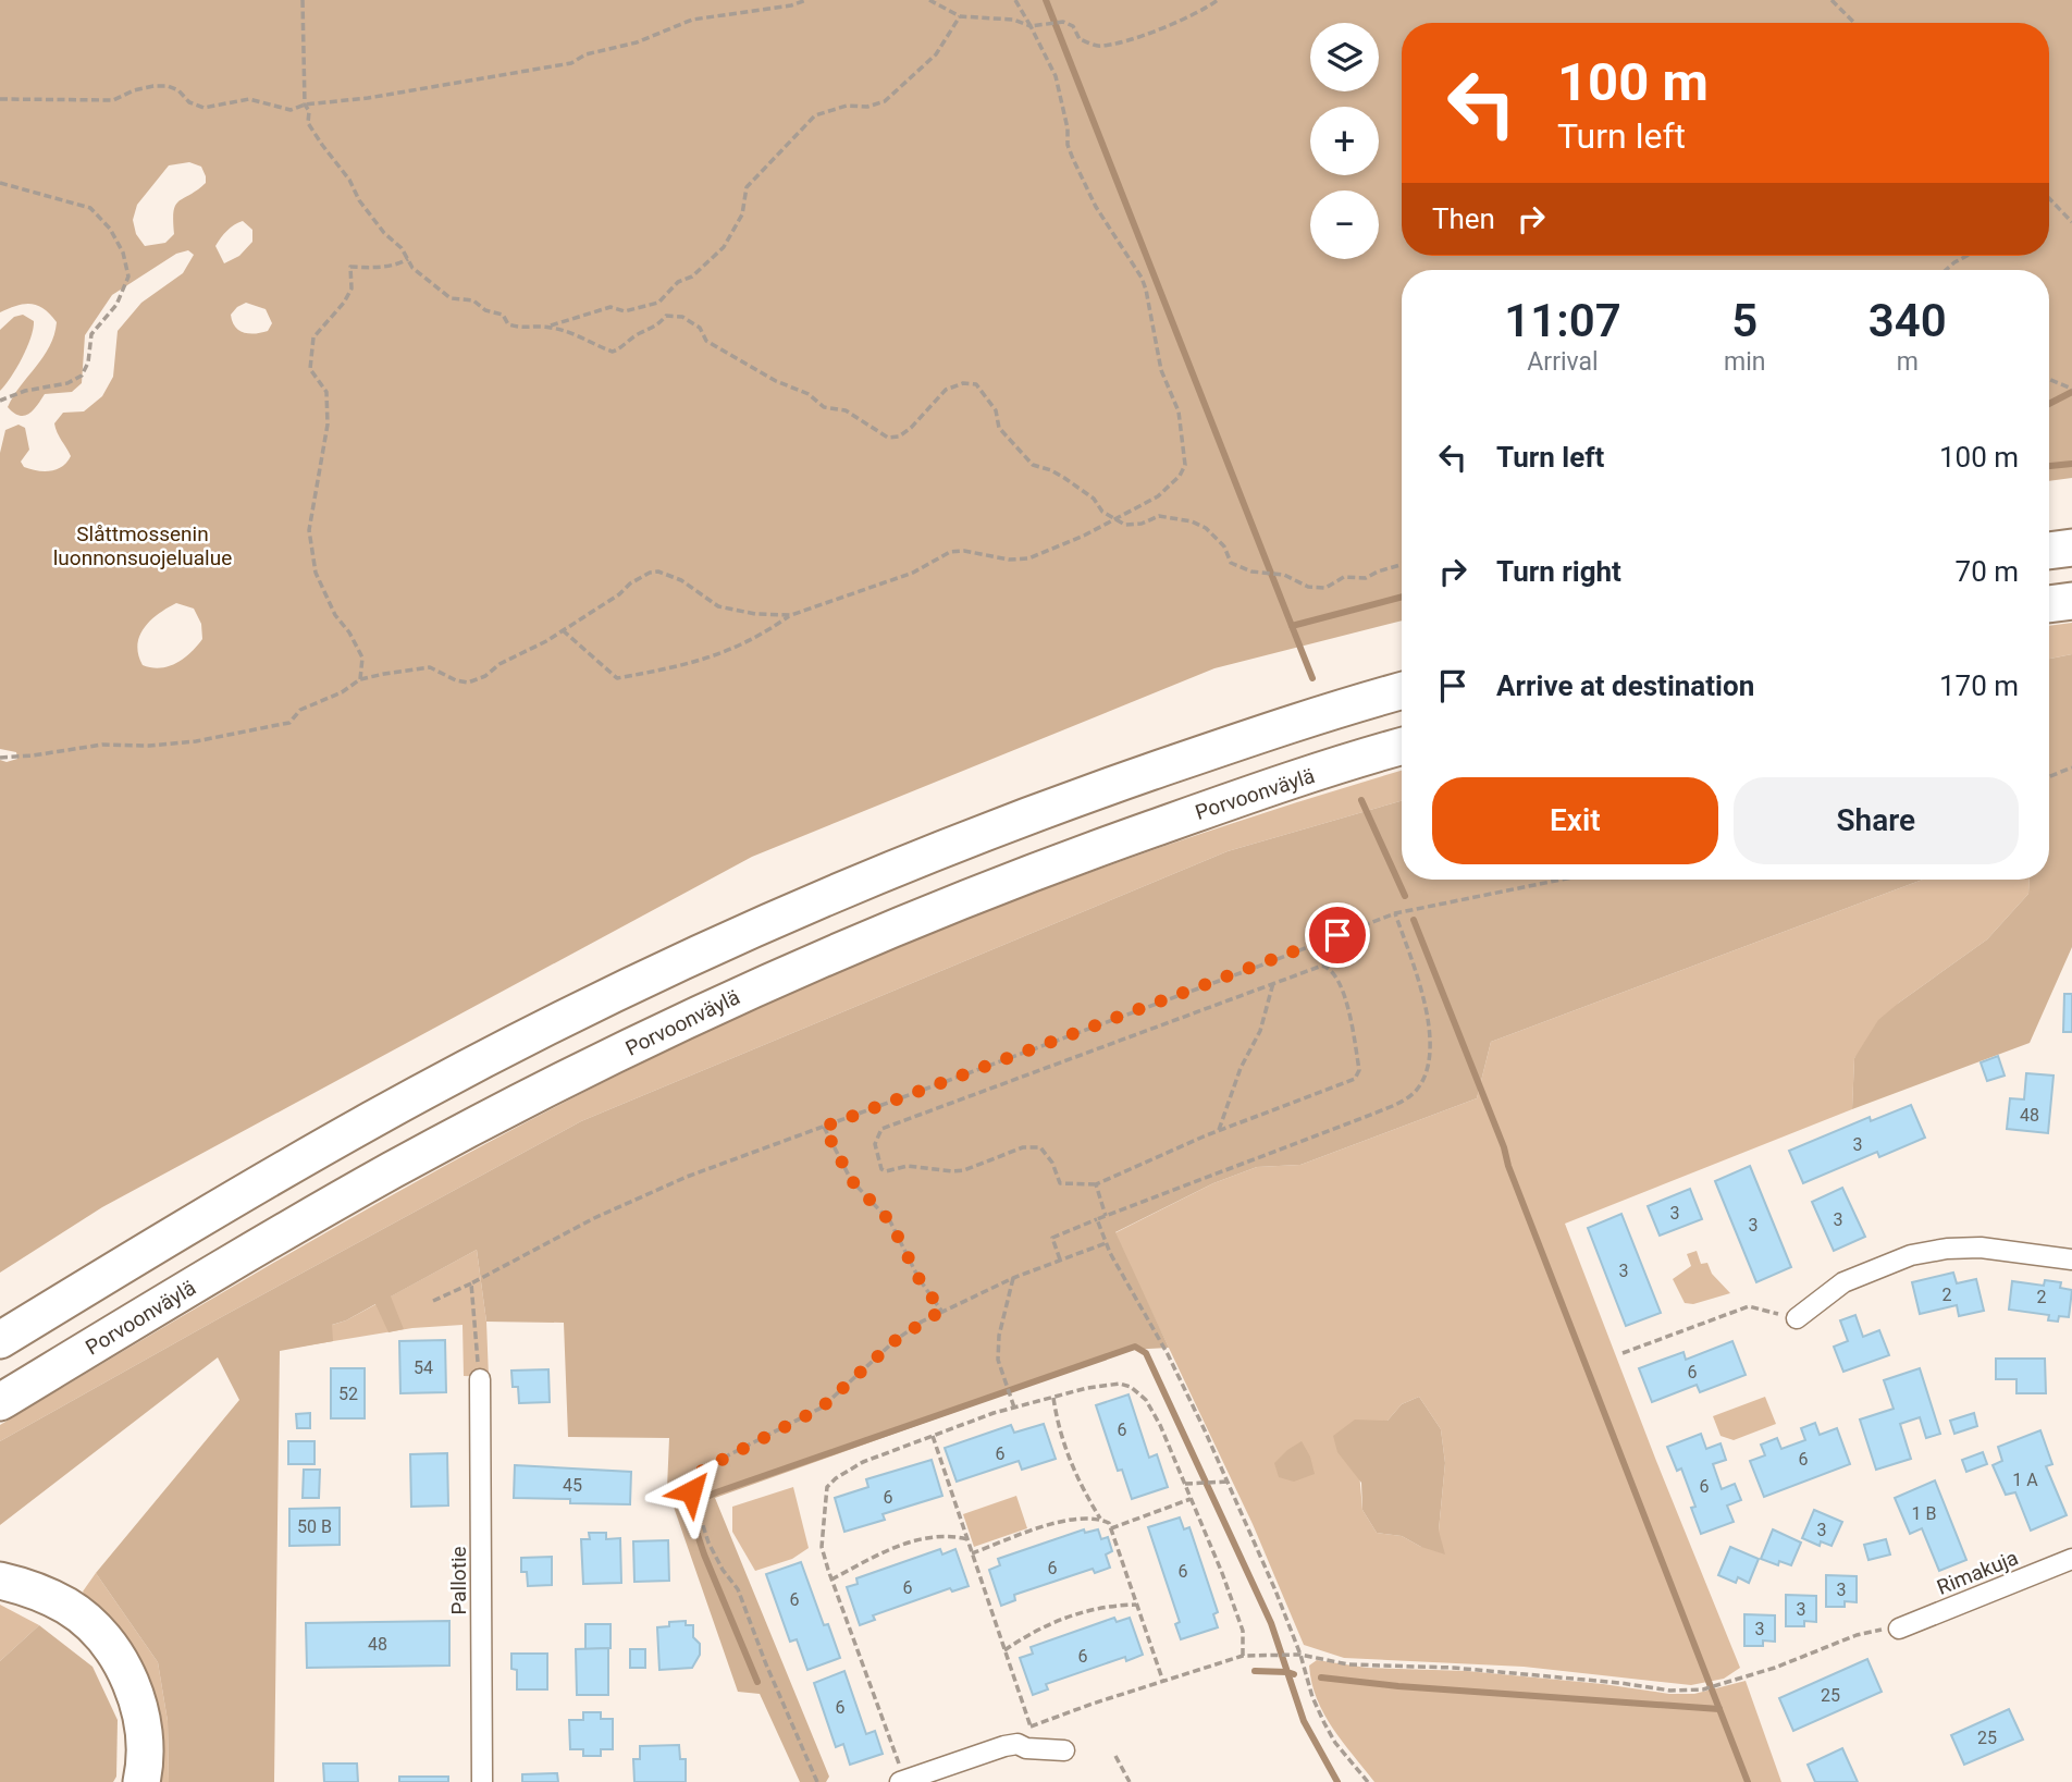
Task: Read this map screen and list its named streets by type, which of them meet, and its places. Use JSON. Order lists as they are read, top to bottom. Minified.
{"streets":{"highway":["Porvoonväylä"],"street":["Rimakuja","Pallotie"]},"parks":["Slåttmossenin luonnonsuojelualue"],"house_numbers":["48","3","3","3","3","3","2","2","54","6","52","6","6","6","1 A","45","6","6","1 B","50 B","3","6","6","6","3","6","3","3","48","6","25","6","25"],"page":{"map_buttons":["+","−"],"turn":["100 m","Turn left"],"then":"Then","eta":["11:07","Arrival","5","min","340","m"],"list":[{"name":"Turn left","value":"100 m"},{"name":"Turn right","value":"70 m"},{"name":"Arrive at destination","value":"170 m"}],"buttons":["Exit","Share"]}}
